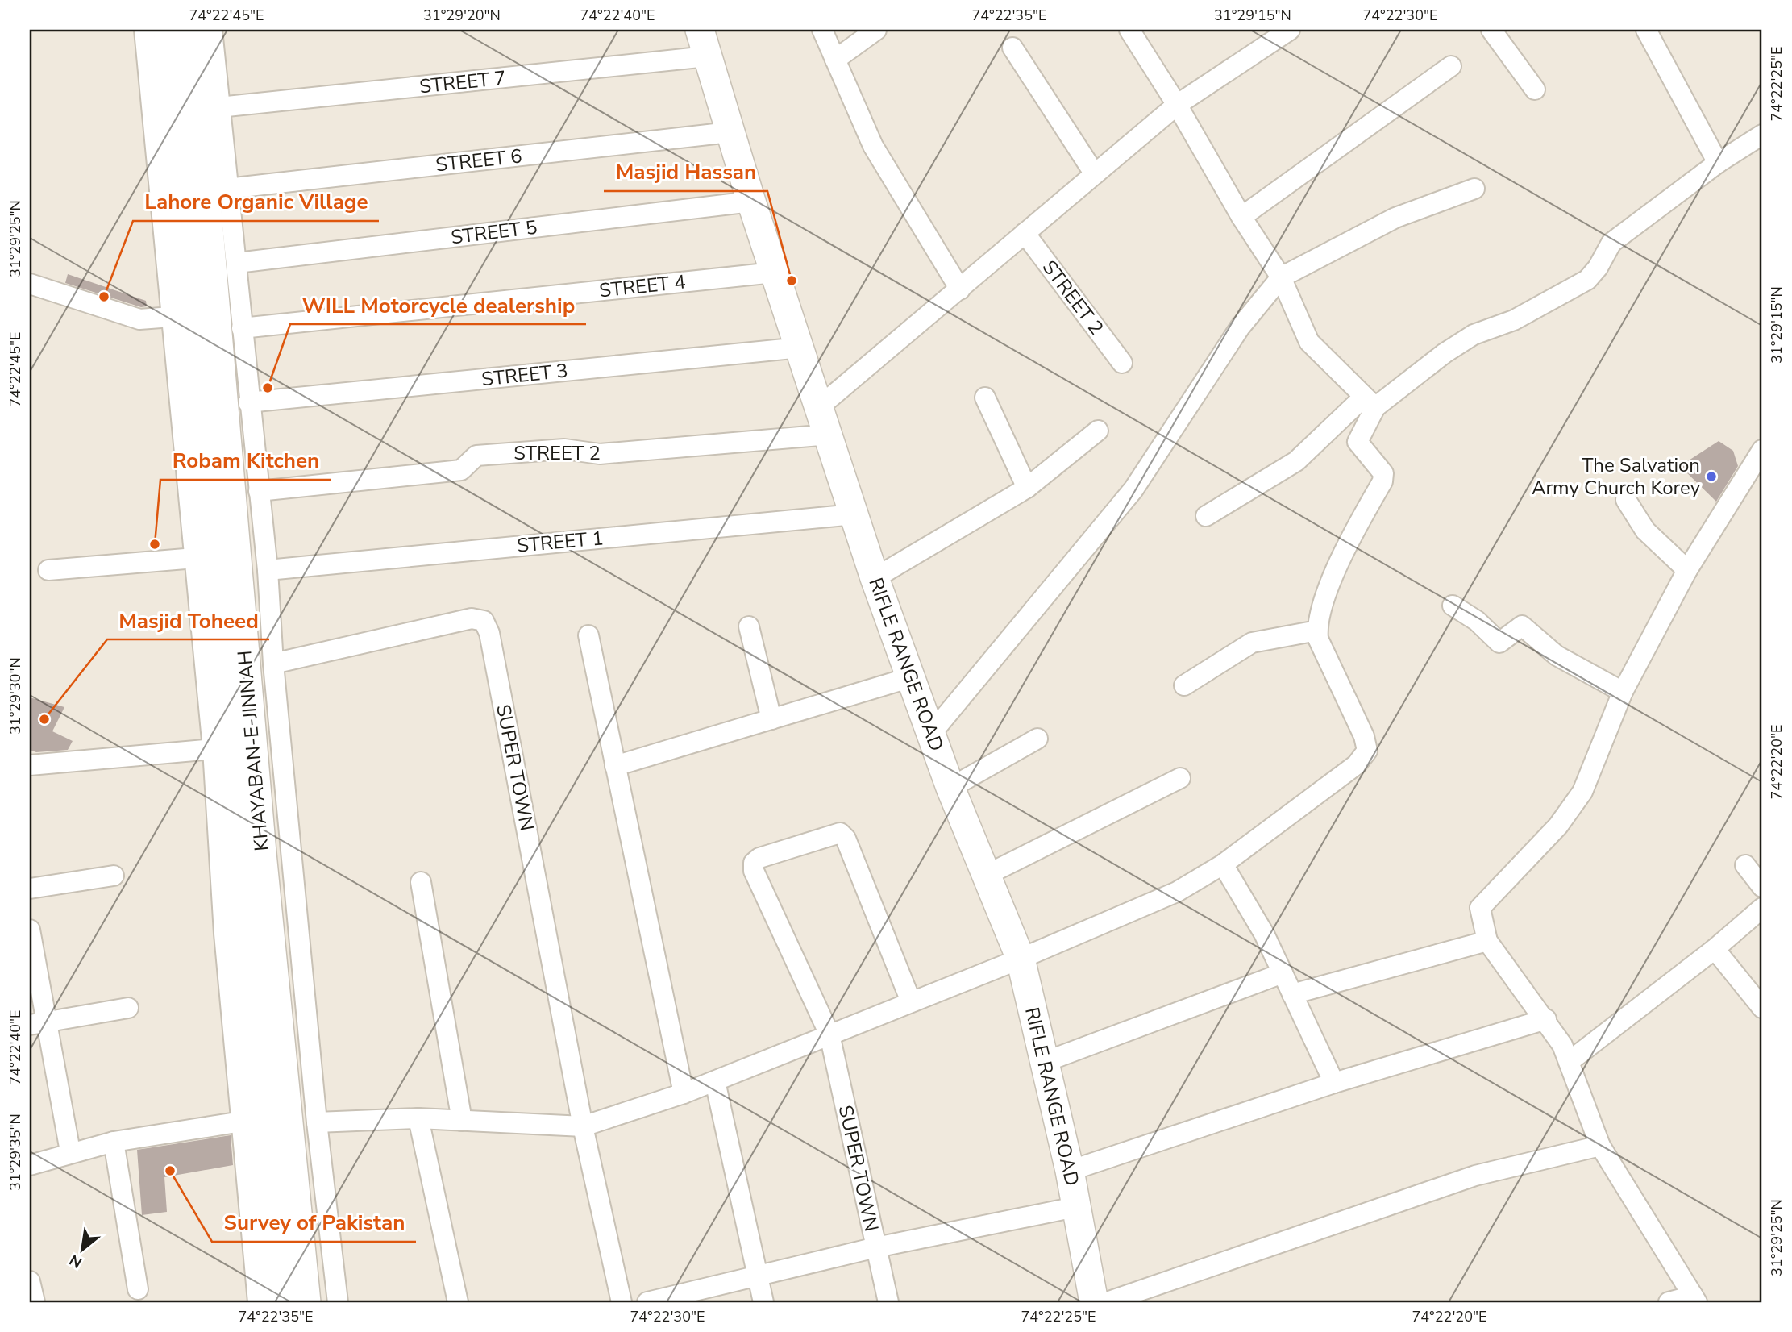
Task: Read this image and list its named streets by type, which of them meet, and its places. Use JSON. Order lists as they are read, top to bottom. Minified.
{"streets":{"main road":["RIFLE RANGE ROAD","KHAYABAN-E-JINNAH"],"street":["STREET 7","STREET 6","STREET 5","STREET 4","STREET 2","STREET 3","STREET 1","SUPER TOWN"]},"crossings":[["STREET 7","RIFLE RANGE ROAD"],["STREET 6","RIFLE RANGE ROAD"],["STREET 5","RIFLE RANGE ROAD"],["STREET 4","RIFLE RANGE ROAD"],["STREET 2","RIFLE RANGE ROAD"],["STREET 3","RIFLE RANGE ROAD"],["STREET 1","RIFLE RANGE ROAD"]],"places":["Masjid Hassan","Lahore Organic Village","WILL Motorcycle dealership","The Salvation Army Church Korey","Robam Kitchen","Masjid Toheed","Survey of Pakistan"],"north":"bottom left","coordinates":["74°22'45\"E","31°29'20\"N","74°22'40\"E","74°22'35\"E","31°29'15\"N","74°22'30\"E","74°22'25\"E","31°29'25\"N","31°29'30\"N","74°22'20\"E","31°29'35\"N"]}
